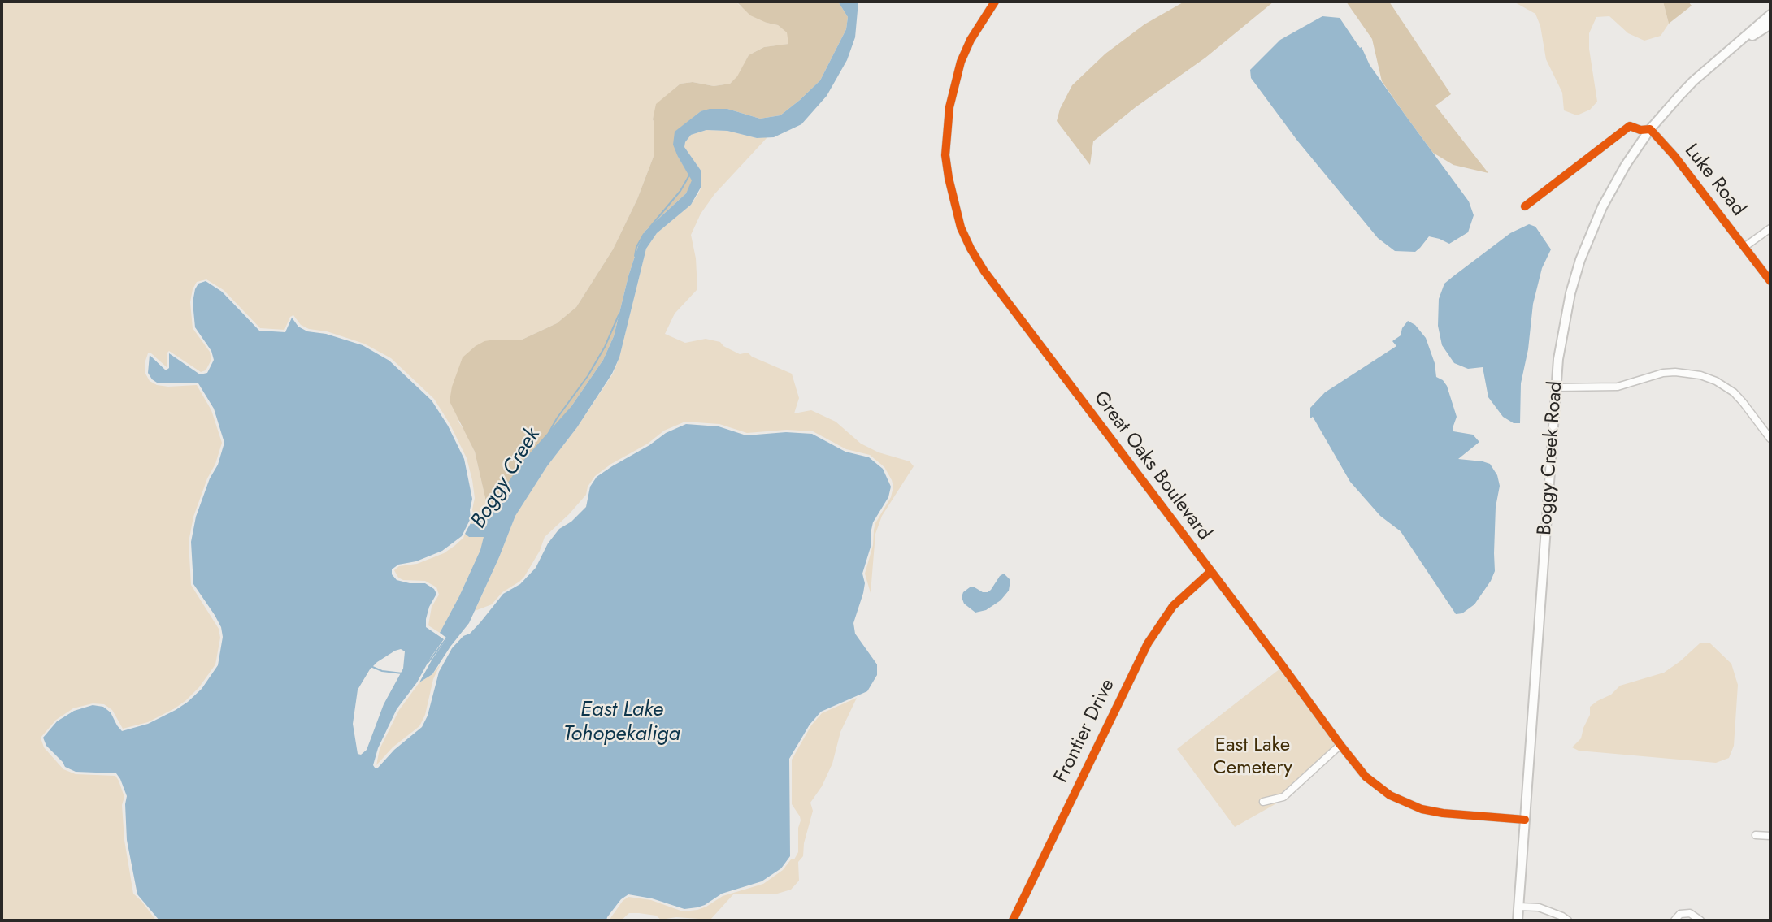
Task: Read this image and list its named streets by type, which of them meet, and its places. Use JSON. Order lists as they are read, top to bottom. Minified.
{"streets":{"main road":["Boggy Creek Road"],"street":["Luke Road","Great Oaks Boulevard","Frontier Drive"]},"crossings":[["Luke Road","Boggy Creek Road"],["Boggy Creek Road","Great Oaks Boulevard"],["Great Oaks Boulevard","Frontier Drive"]],"water":["Boggy Creek","East Lake Tohopekaliga"],"parks":["East Lake Cemetery"]}
